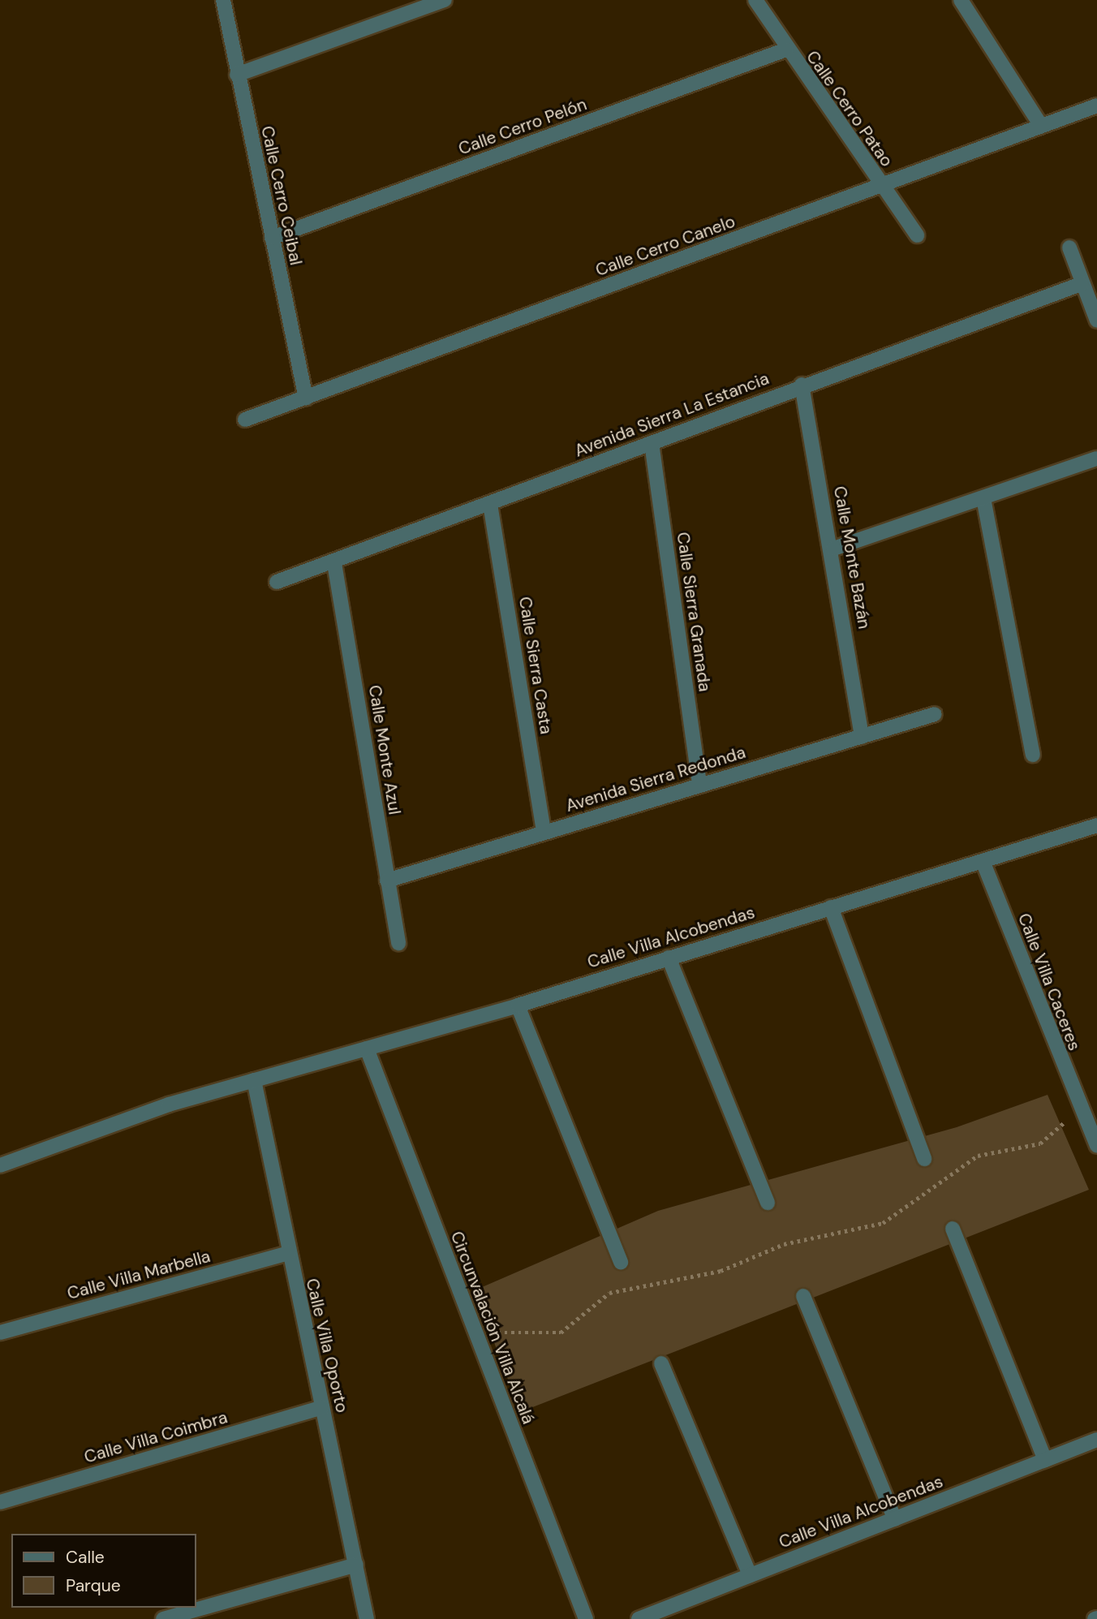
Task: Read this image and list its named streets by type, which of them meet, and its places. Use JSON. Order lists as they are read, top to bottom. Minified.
{"streets":{"street":["Calle Cerro Patao","Calle Cerro Pelón","Calle Cerro Ceibal","Calle Cerro Canelo","Avenida Sierra La Estancia","Calle Monte Bazán","Calle Sierra Granada","Calle Sierra Casta","Calle Monte Azul","Avenida Sierra Redonda","Calle Villa Alcobendas","Calle Villa Caceres","Calle Villa Marbella","Circunvalación Villa Alcalá","Calle Villa Oporto","Calle Villa Coimbra"]},"crossings":[["Calle Cerro Patao","Calle Cerro Pelón"],["Calle Cerro Patao","Calle Cerro Canelo"],["Calle Cerro Pelón","Calle Cerro Ceibal"],["Calle Cerro Ceibal","Calle Cerro Canelo"],["Avenida Sierra La Estancia","Calle Monte Bazán"],["Avenida Sierra La Estancia","Calle Sierra Granada"],["Avenida Sierra La Estancia","Calle Sierra Casta"],["Avenida Sierra La Estancia","Calle Monte Azul"],["Calle Monte Bazán","Avenida Sierra Redonda"],["Calle Sierra Granada","Avenida Sierra Redonda"],["Calle Sierra Casta","Avenida Sierra Redonda"],["Calle Monte Azul","Avenida Sierra Redonda"],["Calle Villa Alcobendas","Calle Villa Caceres"],["Calle Villa Alcobendas","Circunvalación Villa Alcalá"],["Calle Villa Alcobendas","Calle Villa Oporto"],["Calle Villa Marbella","Calle Villa Oporto"],["Calle Villa Oporto","Calle Villa Coimbra"]],"legend":["Calle","Parque"]}
